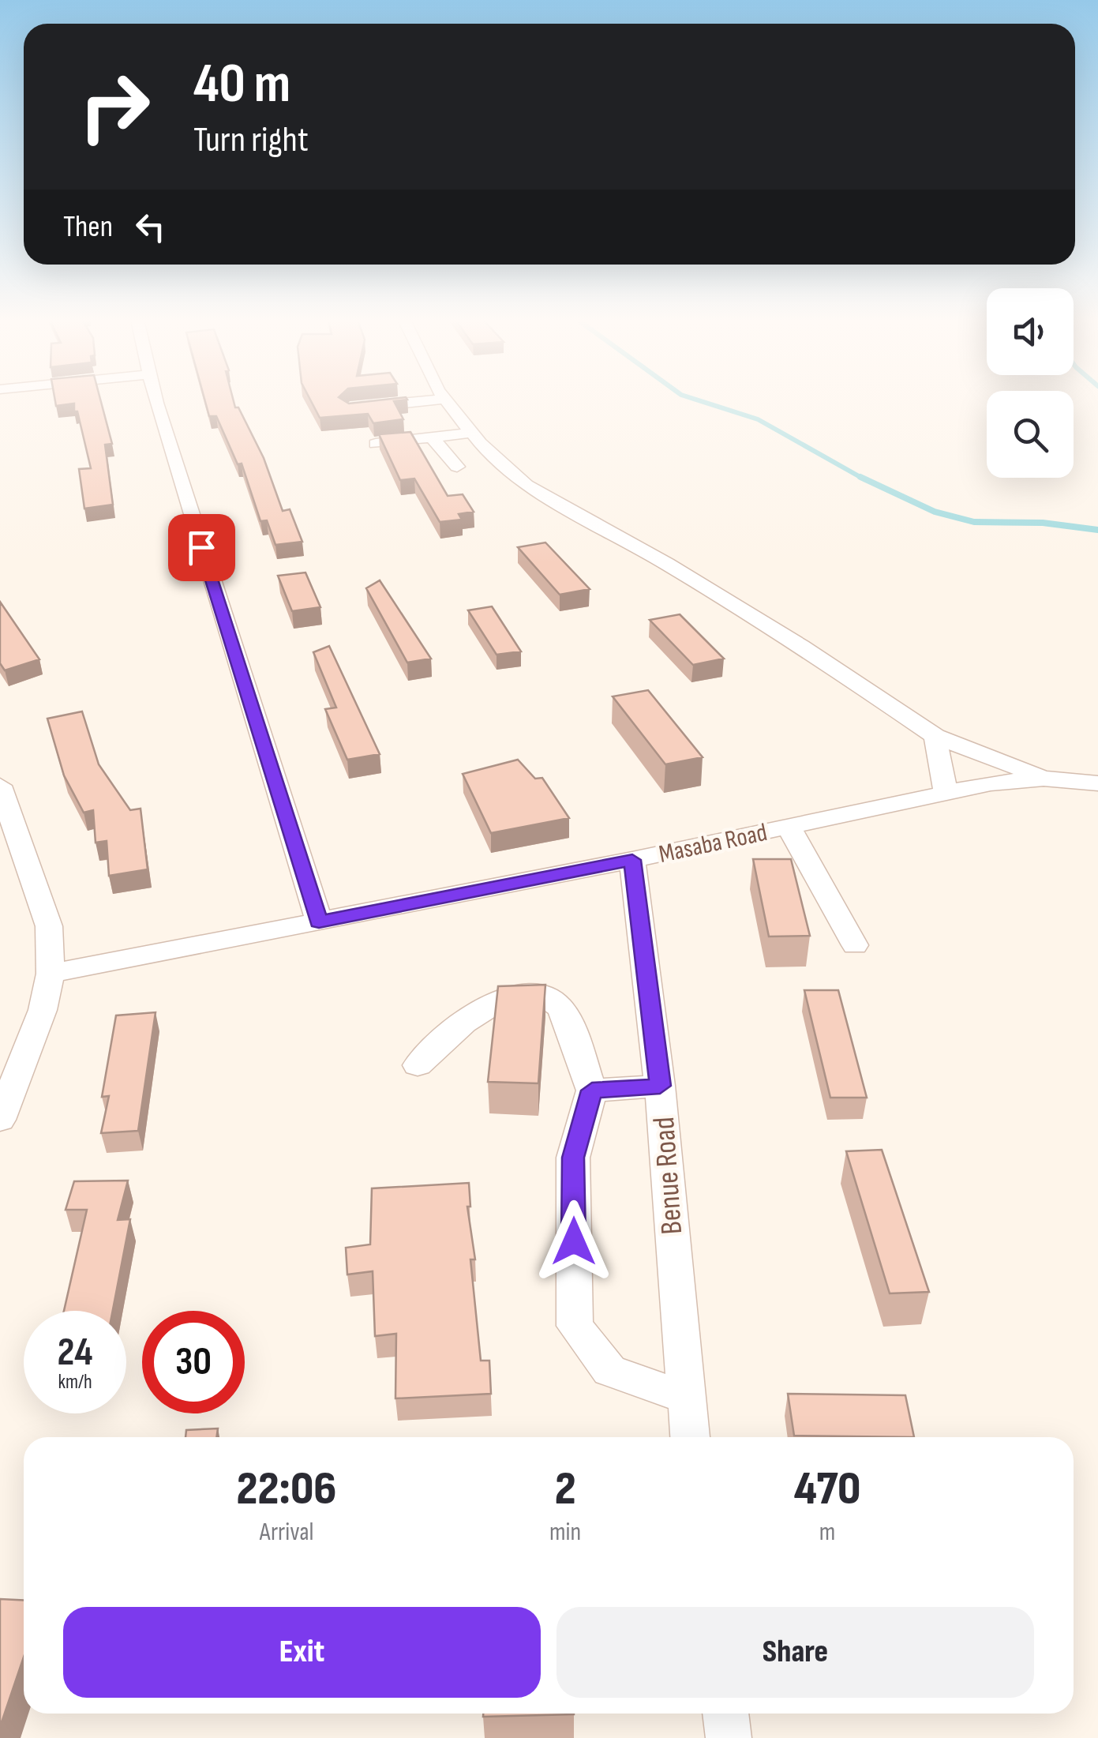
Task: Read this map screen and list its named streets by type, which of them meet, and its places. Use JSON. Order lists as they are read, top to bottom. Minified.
{"streets":{"street":["Masaba Road","Benue Road"]},"crossings":[["Masaba Road","Benue Road"]],"page":{"turn":["40 m","Turn right"],"then":"Then","speed":"24 km/h","limit":"30","eta":["22:06","Arrival","2","min","470","m"],"buttons":["Exit","Share"]}}
